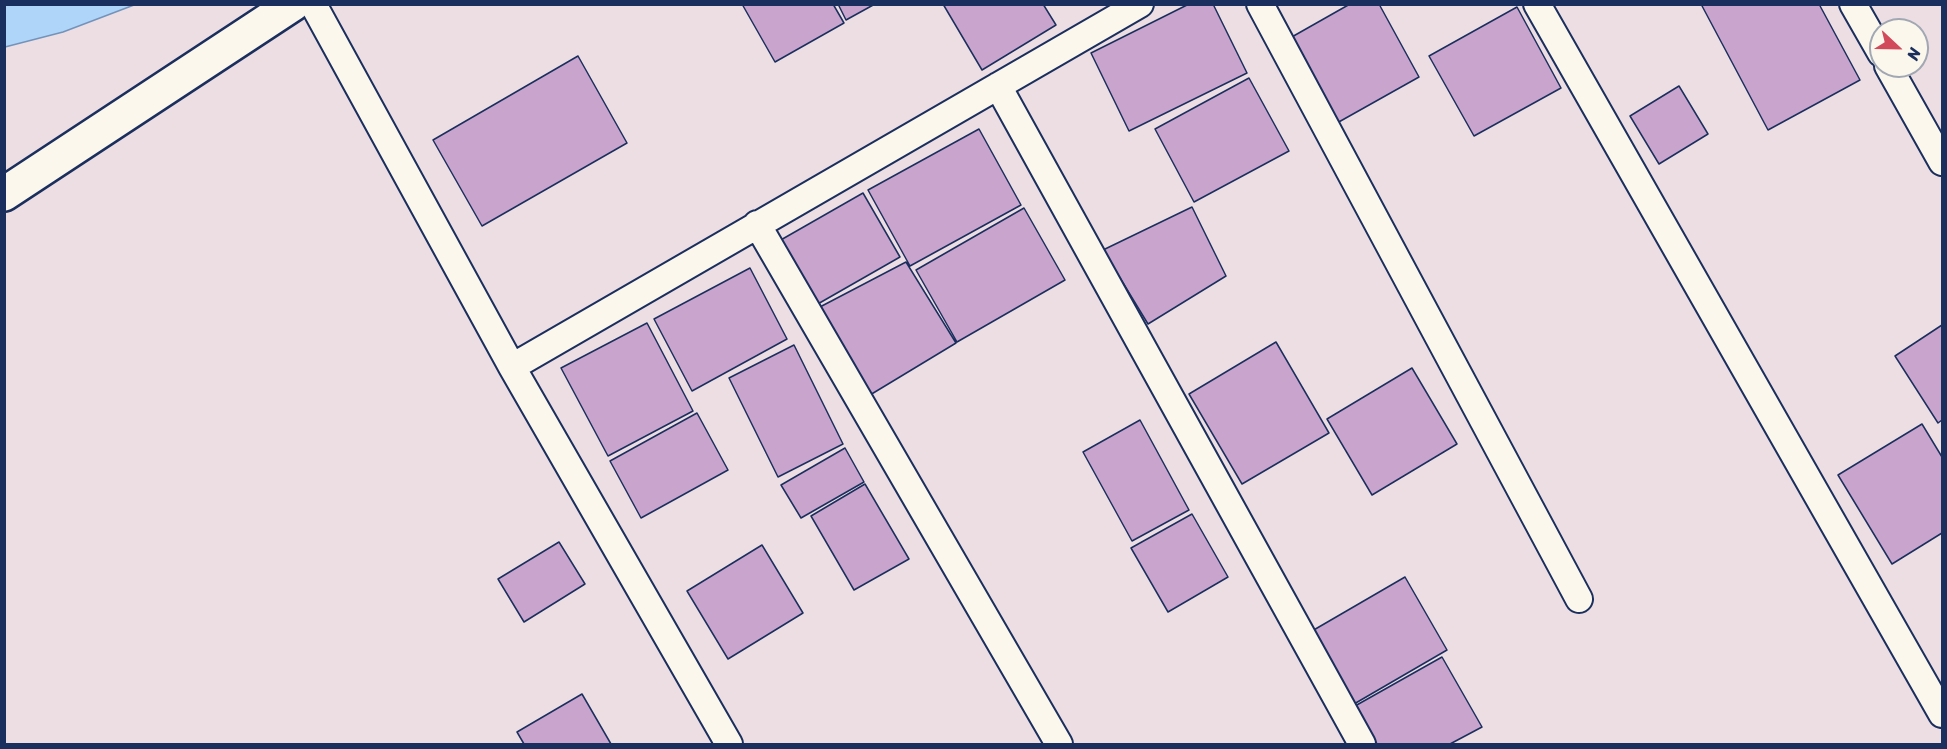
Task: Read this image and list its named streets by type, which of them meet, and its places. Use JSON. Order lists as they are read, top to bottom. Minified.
{"north":"right"}
